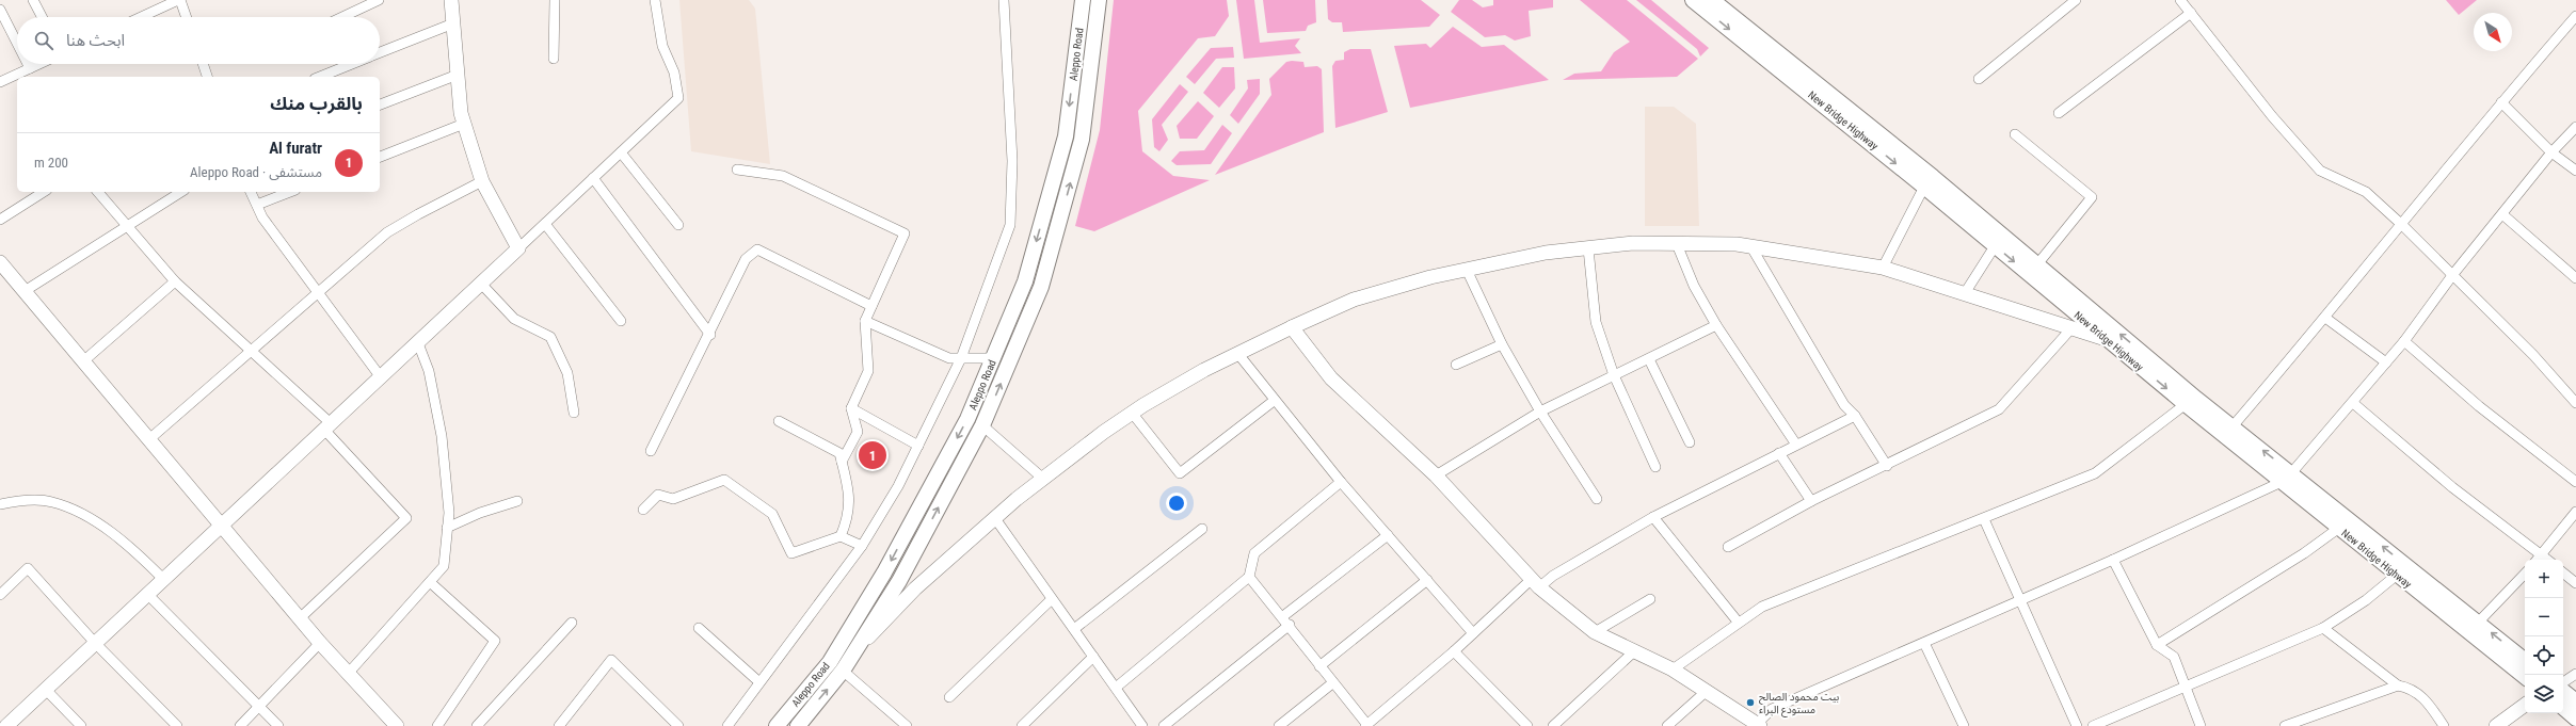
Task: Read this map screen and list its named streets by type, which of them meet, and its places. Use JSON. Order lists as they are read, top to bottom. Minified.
{"streets":{"main road":["Aleppo Road","New Bridge Highway"]},"places":["بيت محمود الصالح مستودع البراء"],"north":"bottom right","page":{"search":"ابحث هنا","heading":"بالقرب منك","list":[{"mark":"1","name":"Al furatr","note":"مستشفى · Aleppo Road","value":"200 m"}],"pins":"1","map_buttons":["+","−"]}}
